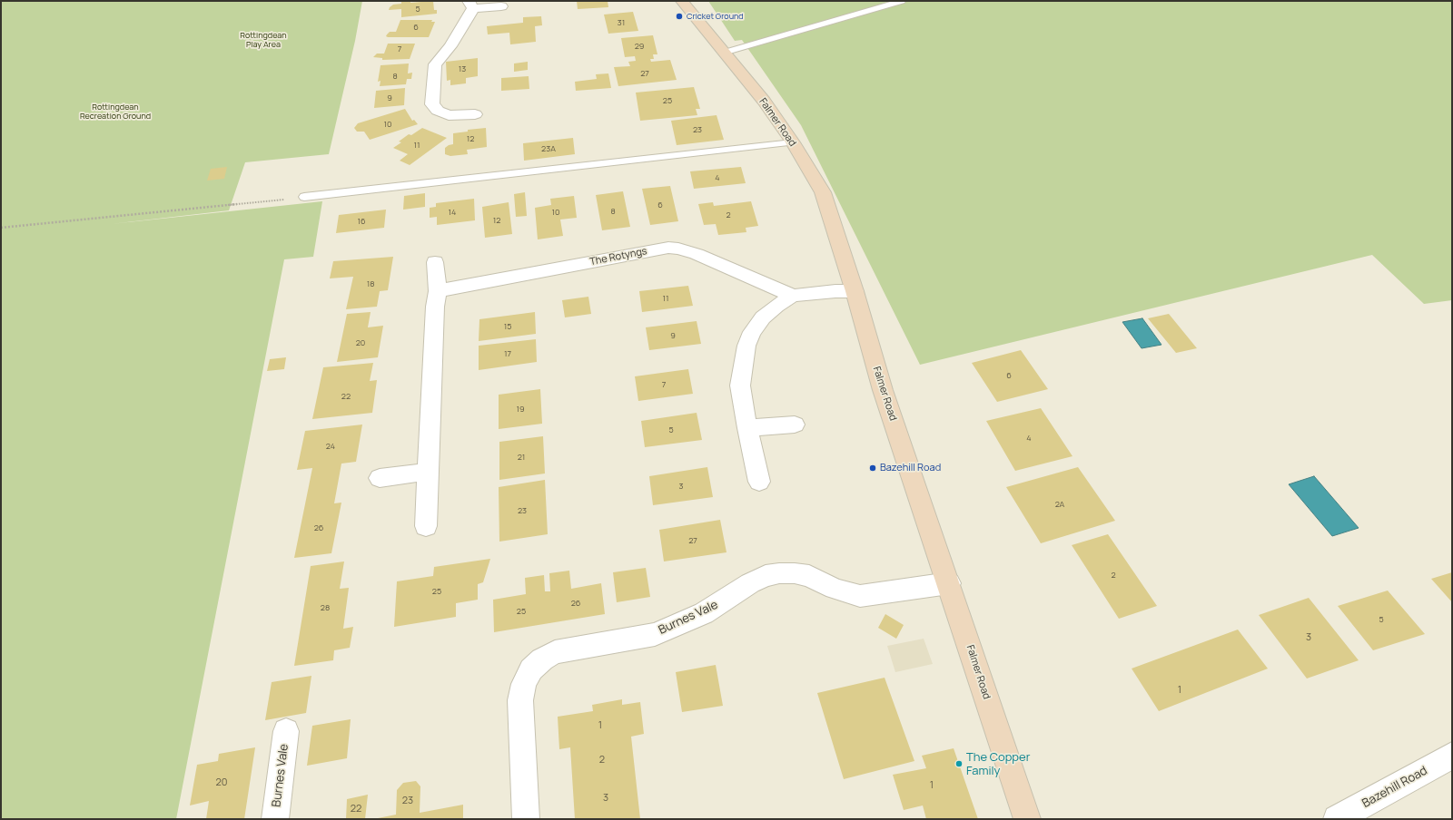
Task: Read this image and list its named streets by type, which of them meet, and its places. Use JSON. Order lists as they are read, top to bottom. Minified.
{"streets":{"main road":["Falmer Road"],"street":["The Rotyngs","Burnes Vale","Bazehill Road"]},"crossings":[["Falmer Road","Burnes Vale"]],"parks":["Rottingdean Play Area","Rottingdean Recreation Ground"],"places":["Cricket Ground","Bazehill Road","The Copper Family"],"house_numbers":["5","31","6","29","7","13","27","8","9","25","10","23","12","11","23A","4","6","8","14","10","2","12","16","18","11","15","9","20","17","6","7","22","19","5","4","24","21","3","2A","23","26","27","2","25","26","28","25","5","3","1","1","2","20","1","3","23","22"]}
